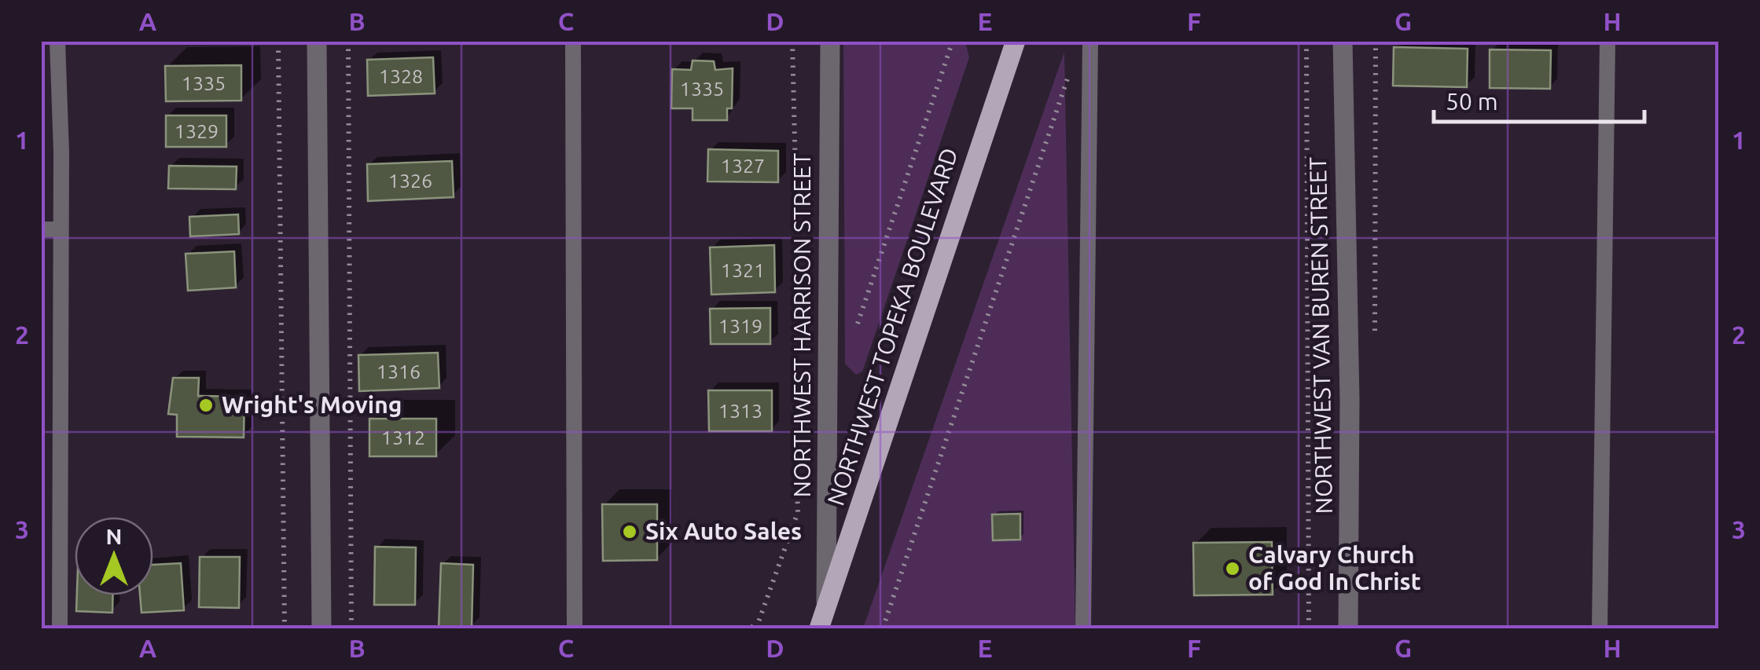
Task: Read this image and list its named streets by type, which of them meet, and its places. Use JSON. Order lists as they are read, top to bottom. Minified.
{"streets":{"main road":["NORTHWEST TOPEKA BOULEVARD"],"street":["NORTHWEST HARRISON STREET","NORTHWEST VAN BUREN STREET"]},"crossings":[["NORTHWEST HARRISON STREET","NORTHWEST TOPEKA BOULEVARD"]],"places":["Wright's Moving","Six Auto Sales","Calvary Church of God In Christ"],"house_numbers":["1328","1335","1335","1329","1327","1326","1321","1319","1316","1313","1312"],"scale_bar":"50 m","north":"top","grid":{"columns":["A","B","C","D","E","F","G","H"],"rows":["1","2","3"]}}
